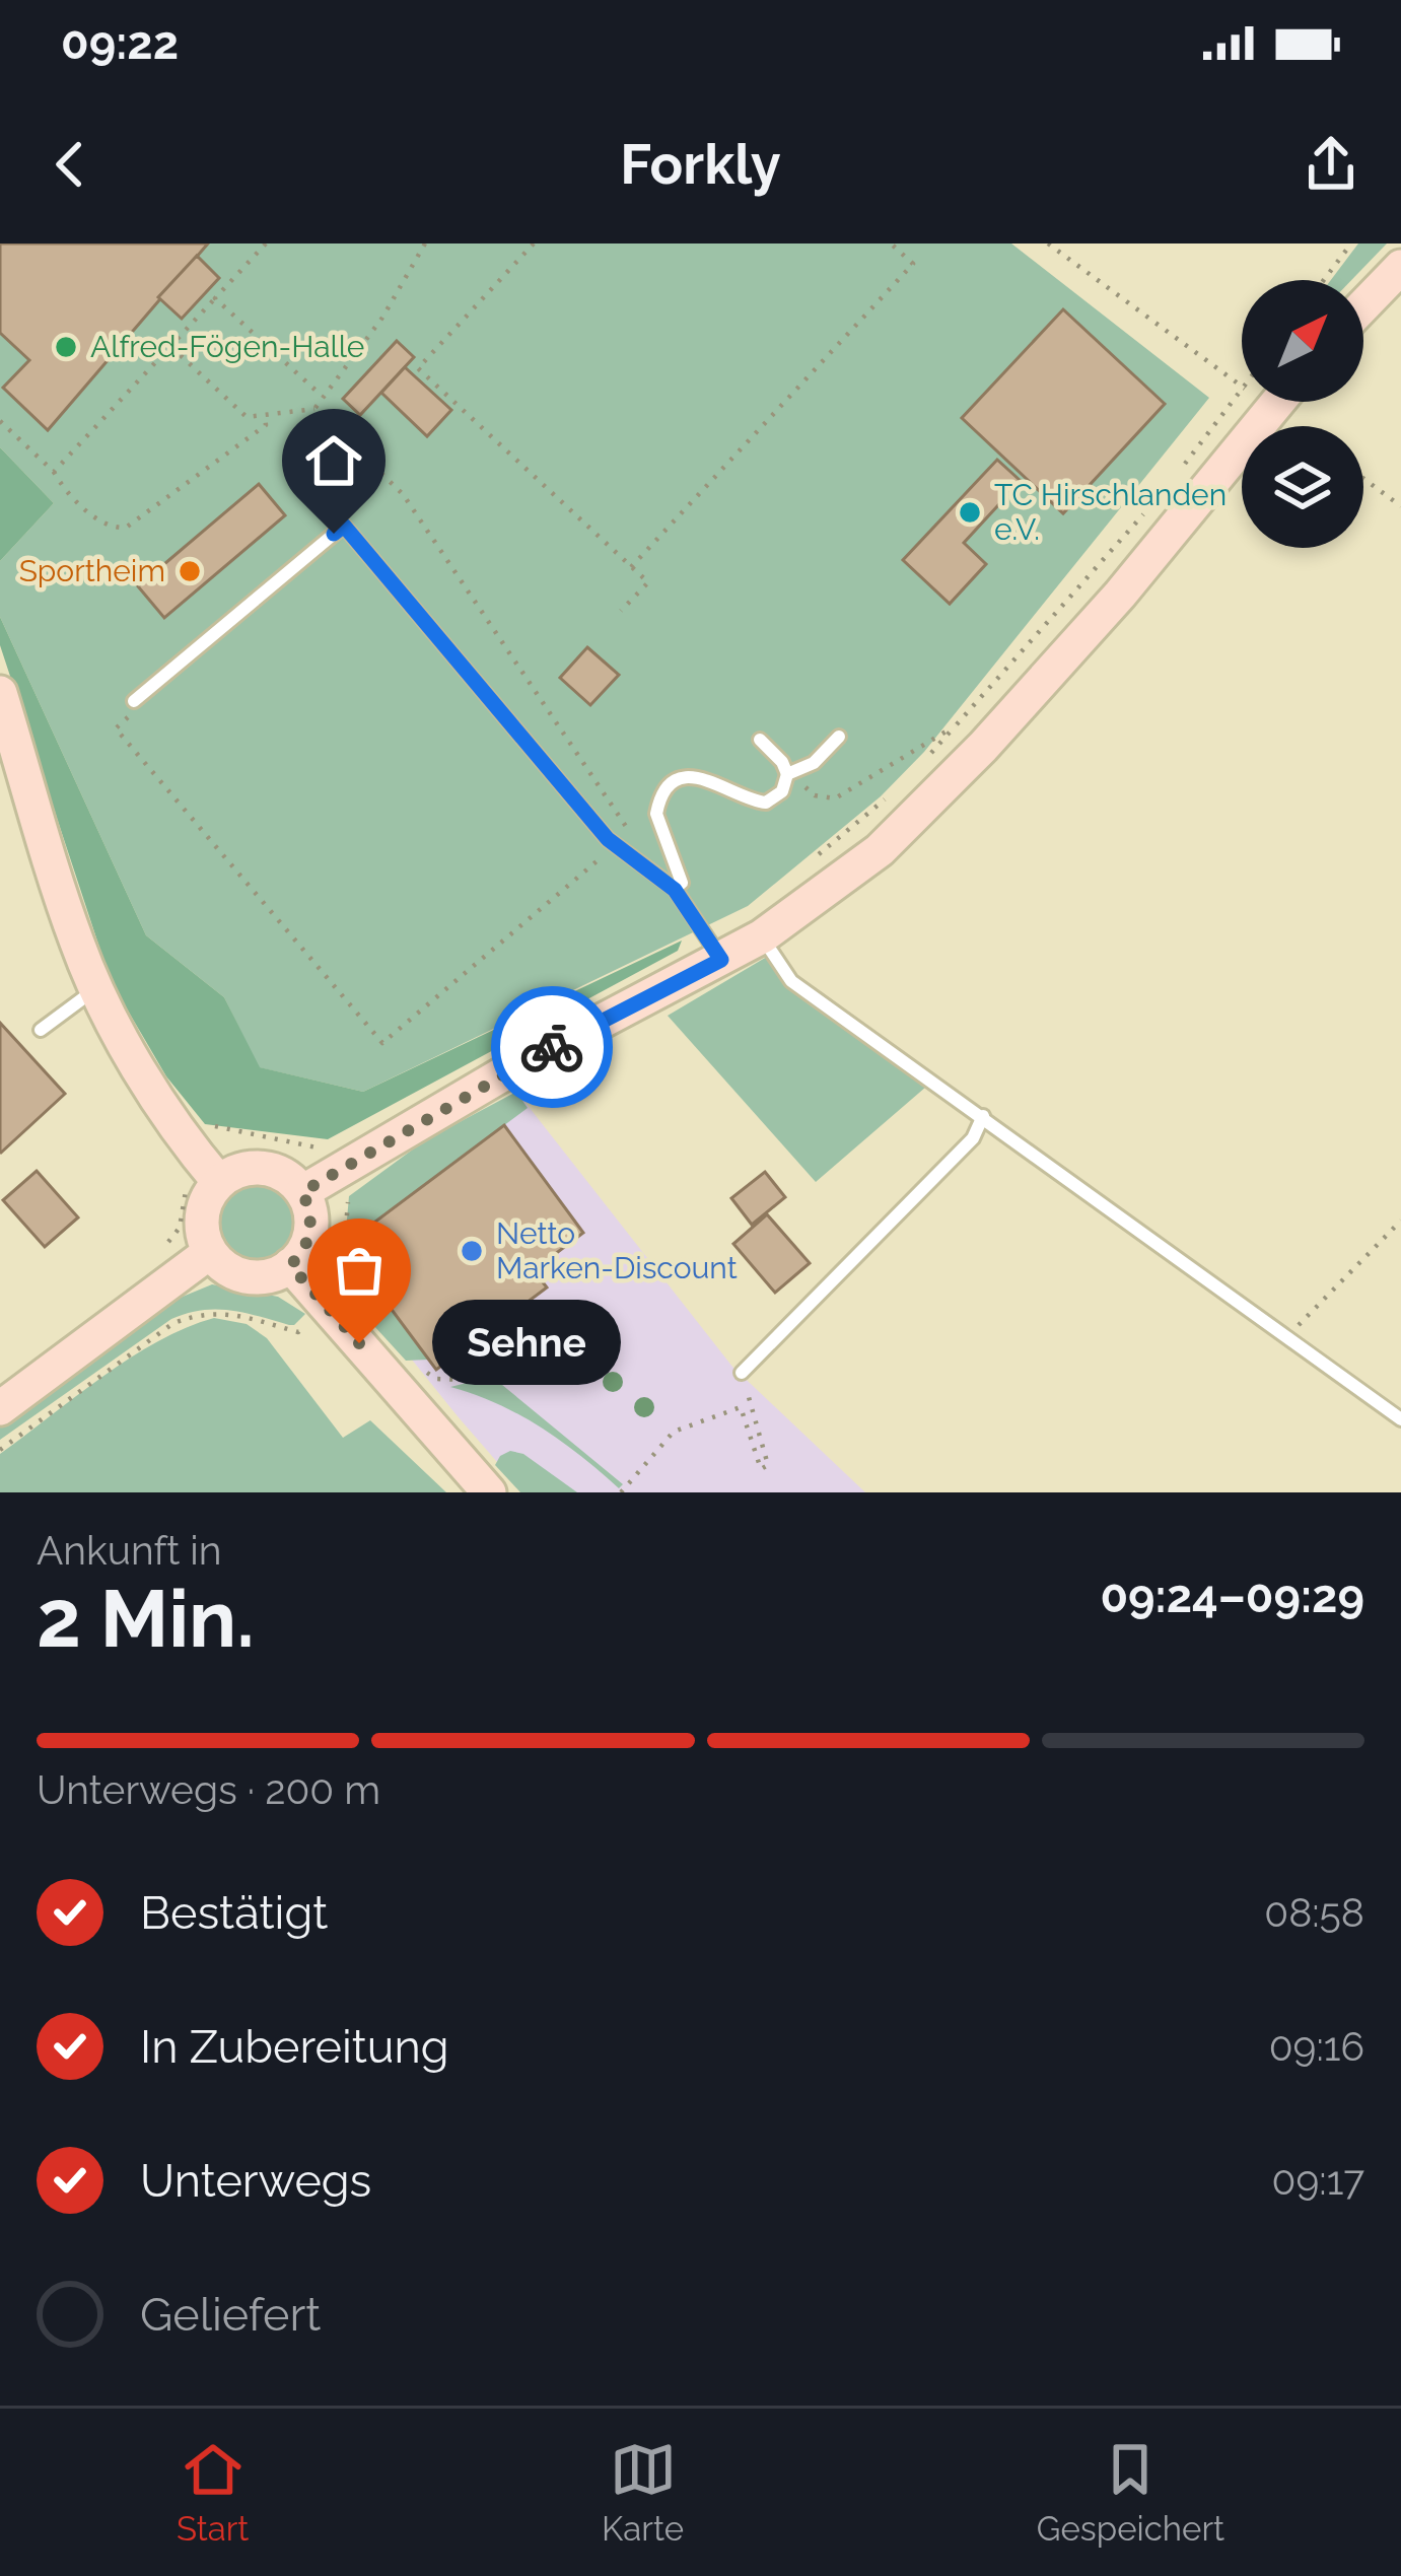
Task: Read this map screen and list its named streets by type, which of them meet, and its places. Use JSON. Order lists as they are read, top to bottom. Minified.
{"places":["Alfred-Fögen-Halle","TC Hirschlanden e.V.","Sportheim","Netto Marken-Discount","Sehne"],"north":"top right","page":{"status":"09:22","header":"Forkly","bubble":"Sehne","heading":["2 Min.","Ankunft in","09:24–09:29"],"bar":"Unterwegs · 200 m","list":[["Bestätigt","08:58"],["In Zubereitung","09:16"],["Unterwegs","09:17"],"Geliefert"],"tabs":["Start","Karte","Gespeichert"]}}
